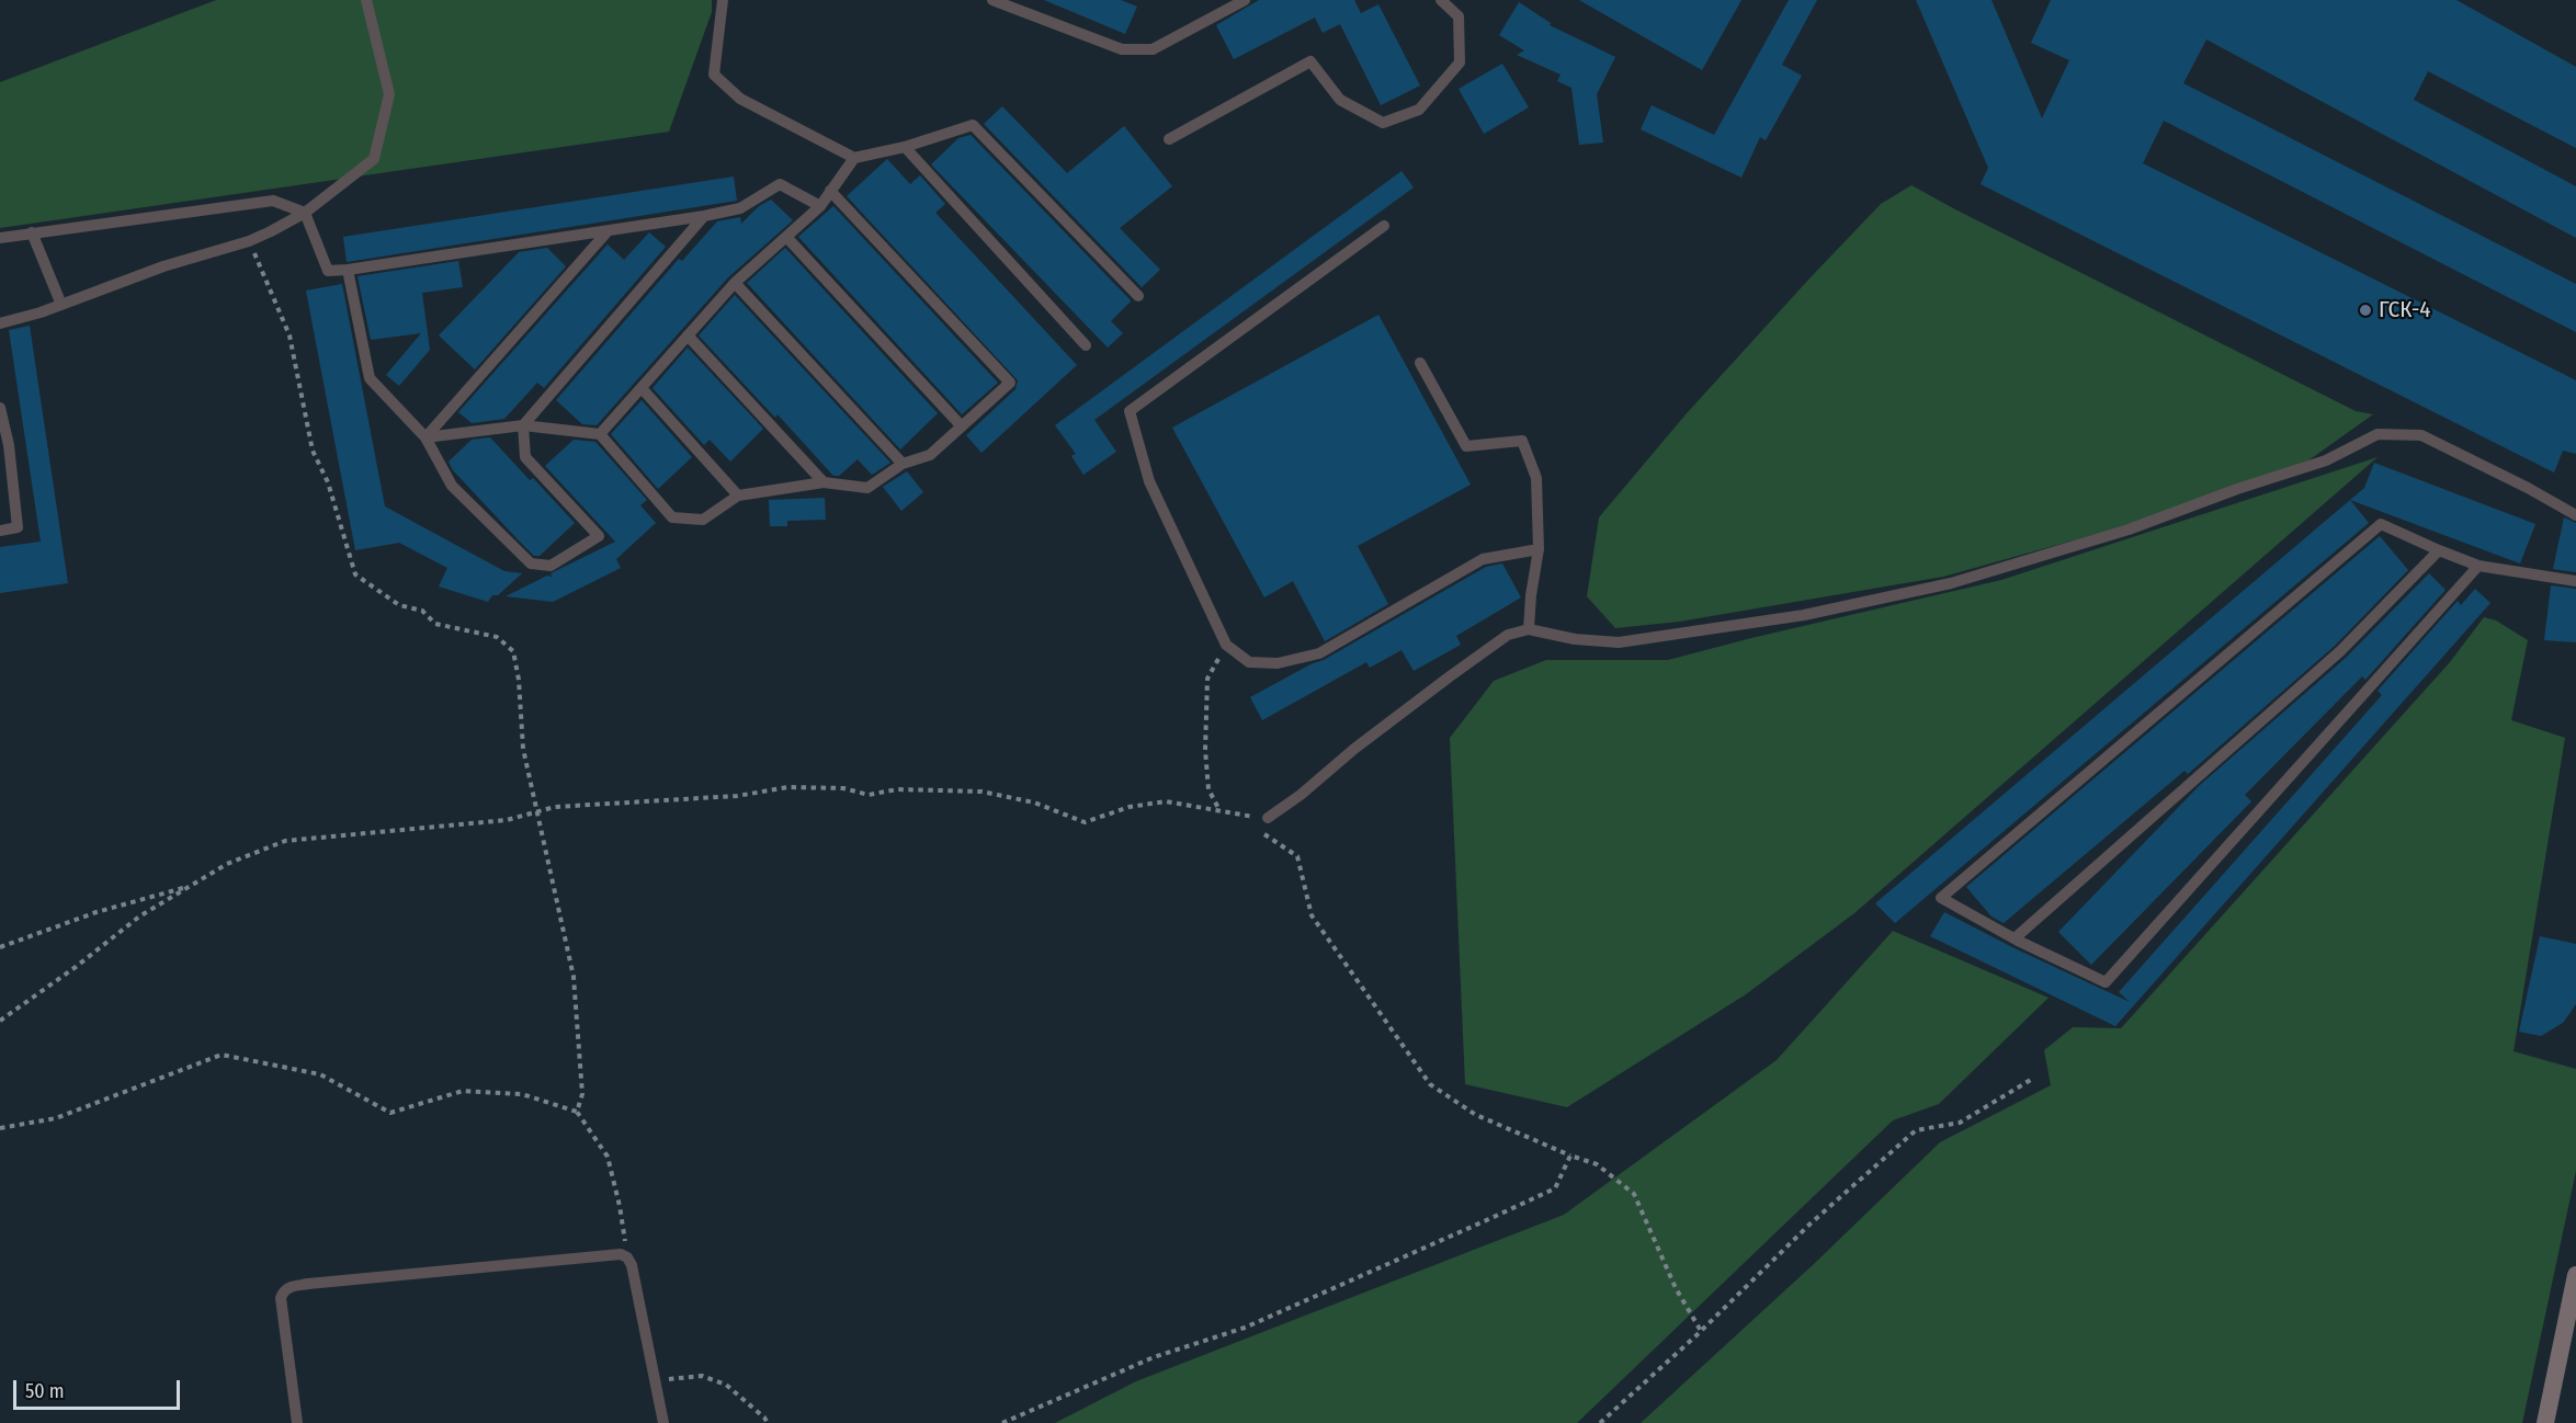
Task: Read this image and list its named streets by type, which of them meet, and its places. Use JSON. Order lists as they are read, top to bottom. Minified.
{"places":["ГСК-4"],"scale_bar":"50 m"}
